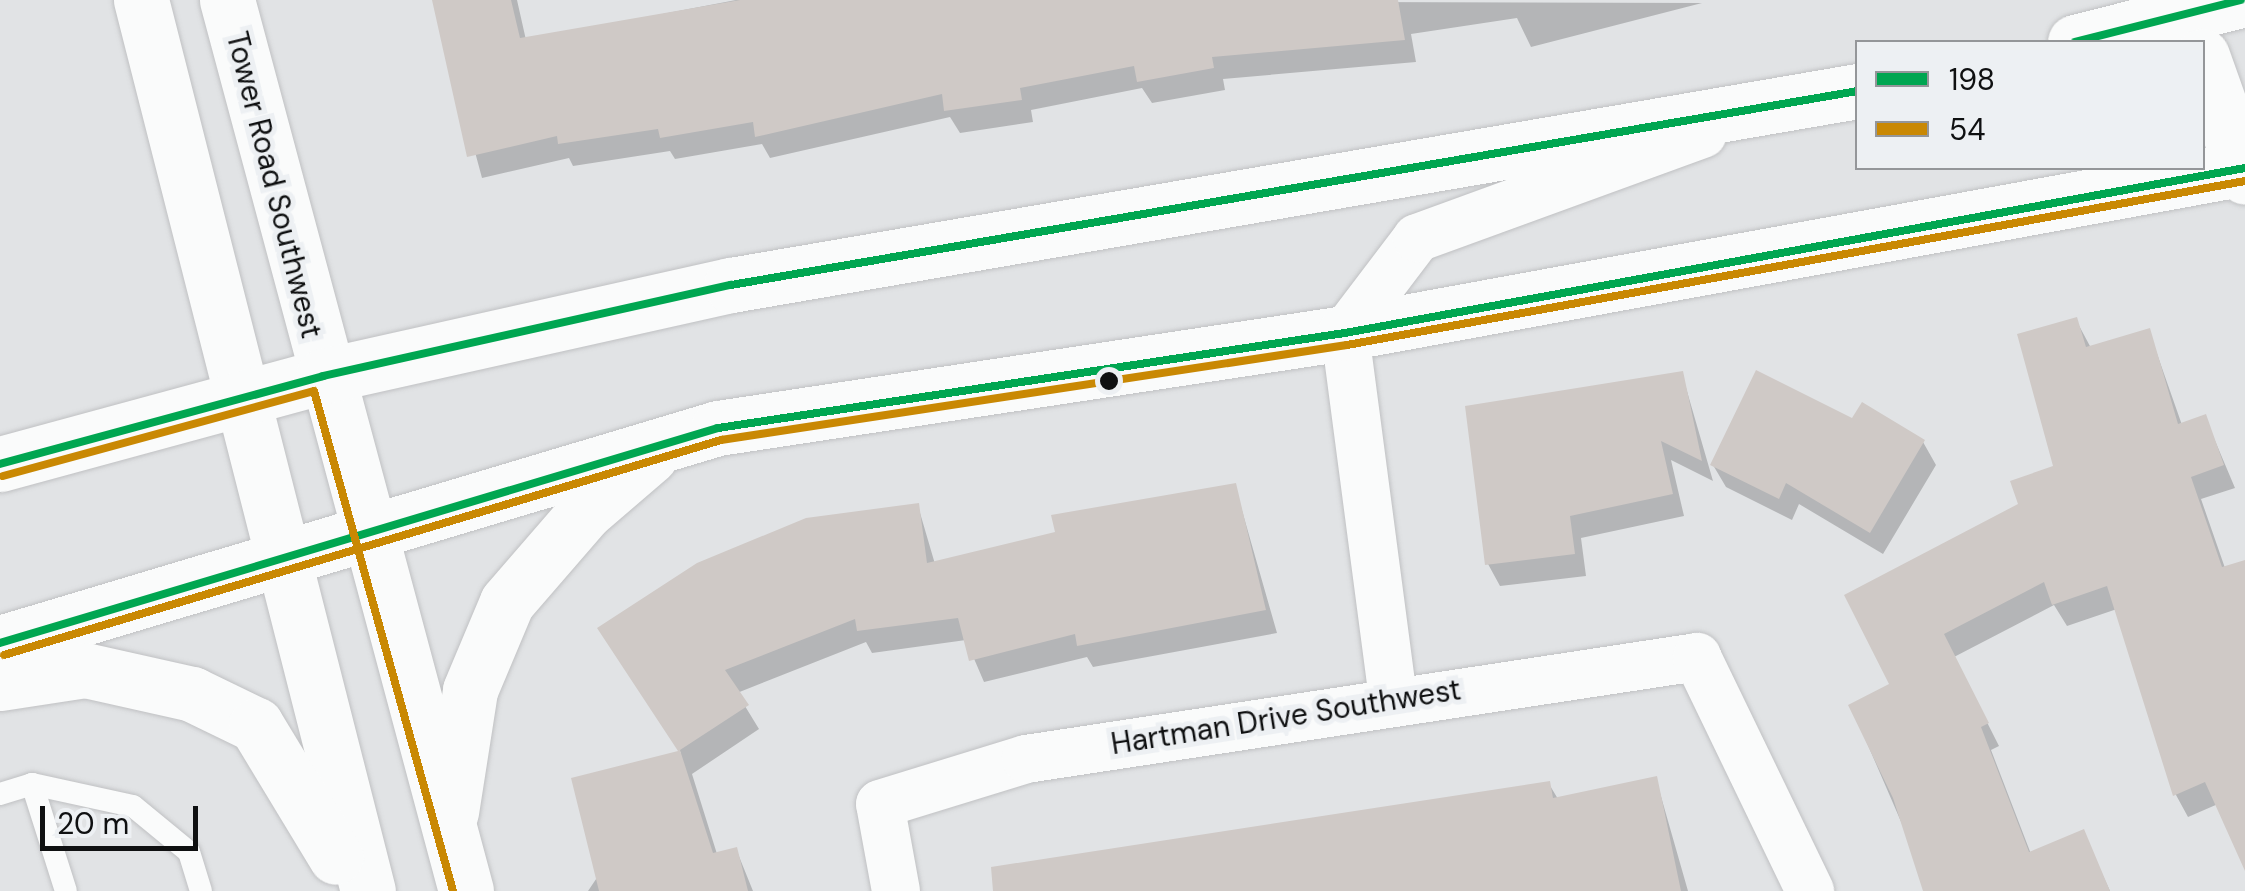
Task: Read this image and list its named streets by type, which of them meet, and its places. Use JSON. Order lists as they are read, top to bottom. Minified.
{"streets":{"main road":["Tower Road Southwest"],"street":["Hartman Drive Southwest"]},"lines":["transit line 198","transit line 54"],"legend":["198","54"],"scale_bar":"20 m"}
